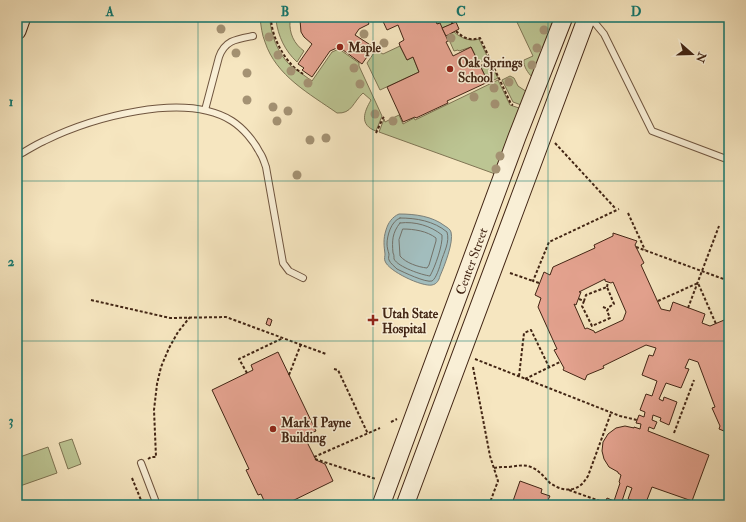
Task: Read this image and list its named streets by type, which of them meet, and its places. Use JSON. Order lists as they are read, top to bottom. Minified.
{"streets":{"street":["Center Street"]},"places":{"other":["Maple","Oak Springs School","Mark I Payne Building"],"health":["Utah State Hospital"]},"north":"right","grid":{"columns":["A","B","C","D"],"rows":["1","2","3"]}}
